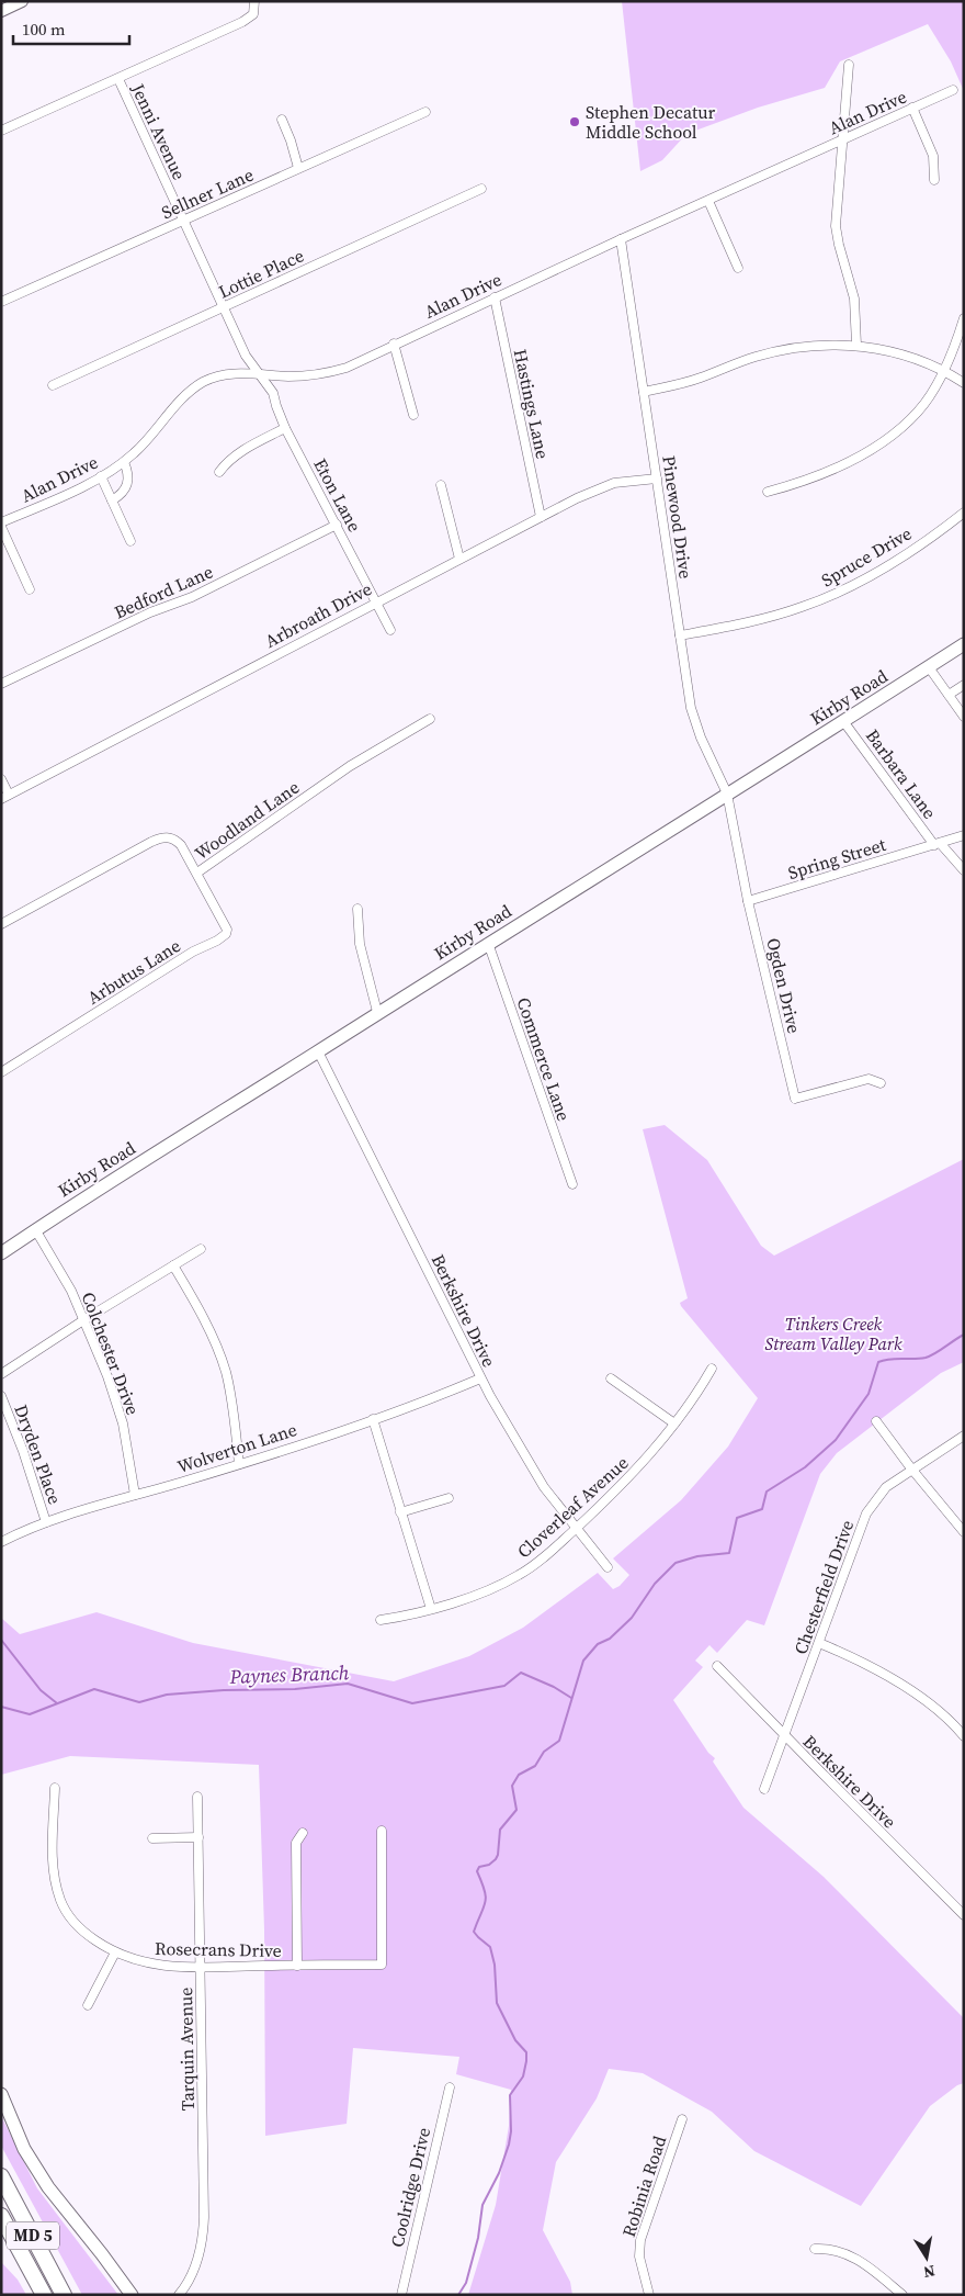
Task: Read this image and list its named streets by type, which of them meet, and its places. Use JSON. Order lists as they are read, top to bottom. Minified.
{"streets":{"highway":["MD 5"],"main road":["Kirby Road"],"street":["Alan Drive","Jenni Avenue","Sellner Lane","Lottie Place","Hastings Lane","Eton Lane","Pinewood Drive","Spruce Drive","Bedford Lane","Arbroath Drive","Barbara Lane","Woodland Lane","Spring Street","Arbutus Lane","Ogden Drive","Commerce Lane","Berkshire Drive","Colchester Drive","Wolverton Lane","Dryden Place","Cloverleaf Avenue","Chesterfield Drive","Rosecrans Drive","Tarquin Avenue","Robinia Road","Coolridge Drive"]},"crossings":[["Alan Drive","Jenni Avenue"],["Alan Drive","Hastings Lane"],["Alan Drive","Eton Lane"],["Alan Drive","Pinewood Drive"],["Jenni Avenue","Sellner Lane"],["Jenni Avenue","Lottie Place"],["Jenni Avenue","Eton Lane"],["Hastings Lane","Arbroath Drive"],["Eton Lane","Bedford Lane"],["Eton Lane","Arbroath Drive"],["Pinewood Drive","Spruce Drive"],["Pinewood Drive","Arbroath Drive"],["Pinewood Drive","Kirby Road"],["Pinewood Drive","Ogden Drive"],["Kirby Road","Barbara Lane"],["Kirby Road","Ogden Drive"],["Kirby Road","Commerce Lane"],["Kirby Road","Berkshire Drive"],["Kirby Road","Colchester Drive"],["Barbara Lane","Spring Street"],["Woodland Lane","Arbutus Lane"],["Spring Street","Ogden Drive"],["Berkshire Drive","Wolverton Lane"],["Berkshire Drive","Cloverleaf Avenue"],["Berkshire Drive","Chesterfield Drive"],["Colchester Drive","Wolverton Lane"],["Wolverton Lane","Dryden Place"],["Rosecrans Drive","Tarquin Avenue"]],"water":["Paynes Branch"],"parks":["Tinkers Creek Stream Valley Park"],"places":["Stephen Decatur Middle School"],"scale_bar":"100 m","north":"bottom"}
